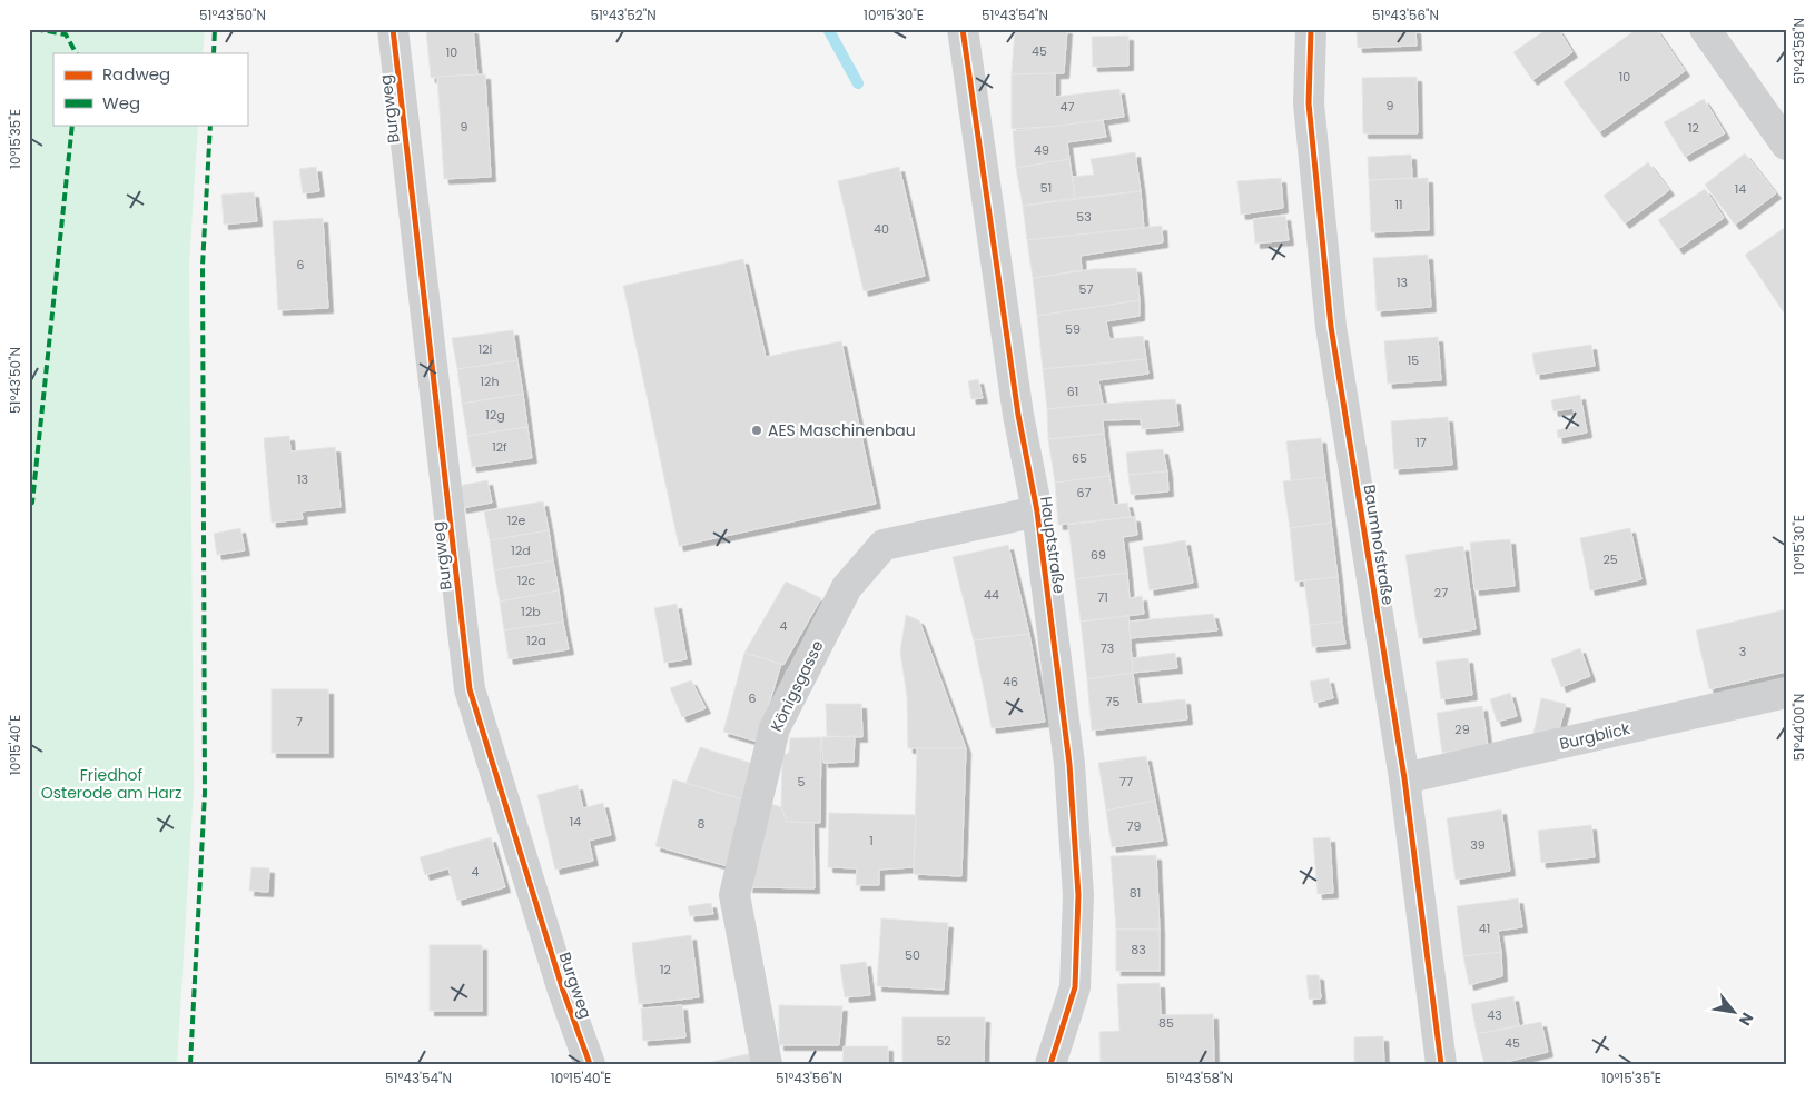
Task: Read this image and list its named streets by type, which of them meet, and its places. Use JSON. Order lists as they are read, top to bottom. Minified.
{"streets":{"street":["Burgweg","Hauptstraße","Baumhofstraße","Königsgasse","Burgblick"]},"crossings":[["Hauptstraße","Königsgasse"],["Baumhofstraße","Burgblick"]],"parks":["Friedhof Osterode am Harz"],"places":["AES Maschinenbau"],"house_numbers":["45","10","10","9","47","9","12","49","51","14","11","53","40","6","13","57","59","12i","15","12h","61","12g","17","12f","65","13","67","12e","12d","69","25","12c","27","44","71","12b","4","12a","73","3","46","6","75","7","29","5","77","14","8","79","1","39","4","81","41","83","50","12","43","85","52","45"],"legend":["Radweg","Weg"],"north":"bottom right","coordinates":["51°43'50\"N","51°43'52\"N","10°15'30\"E","51°43'54\"N","51°43'56\"N","51°43'58\"N","10°15'35\"E","51°44'00\"N","10°15'40\"E"]}
